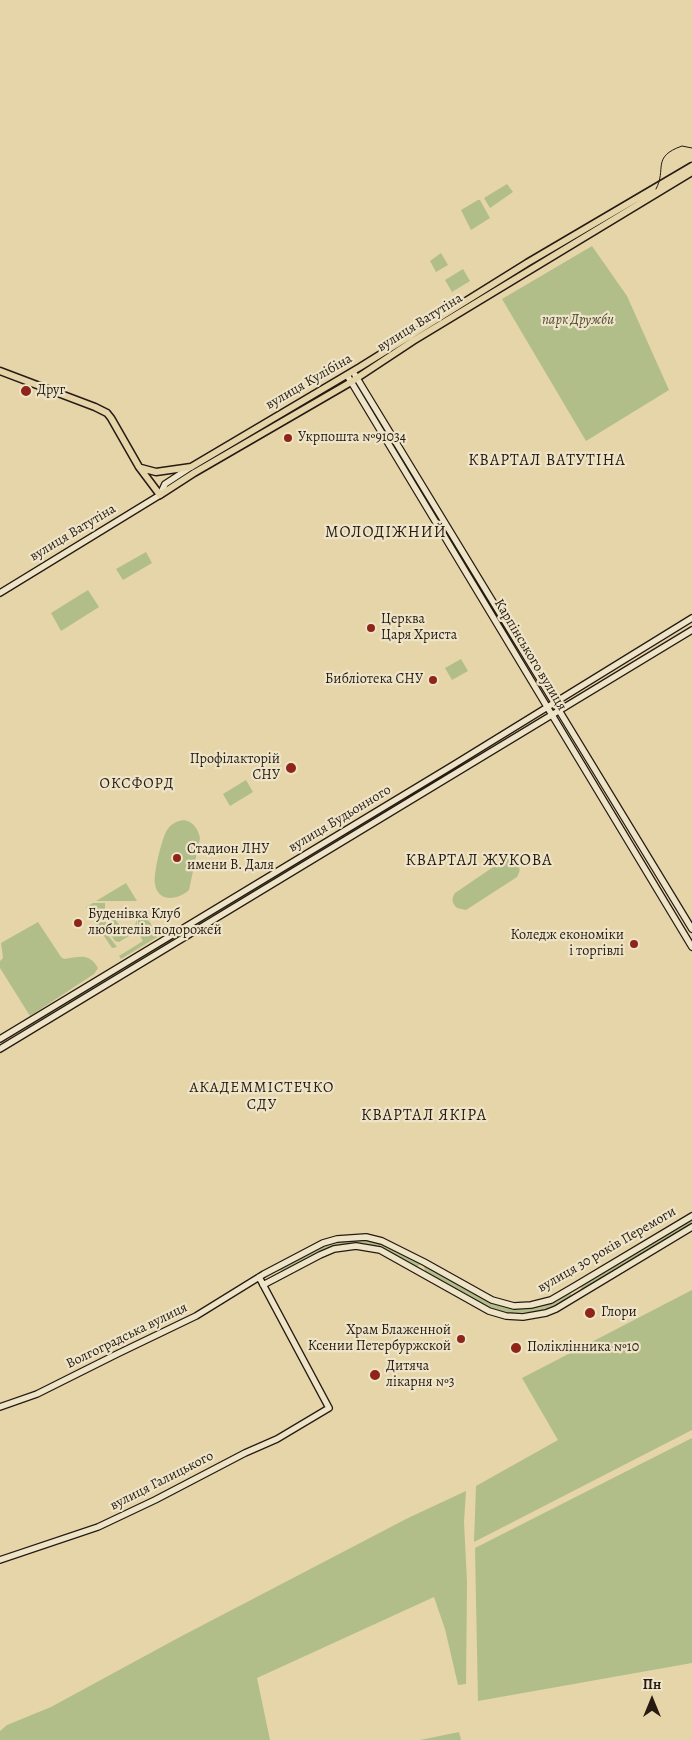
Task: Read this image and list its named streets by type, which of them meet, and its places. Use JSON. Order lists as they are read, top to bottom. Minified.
{"streets":{"main road":["вулиця Ватутіна","вулиця Кулібіна"],"street":["Карпінського вулиця","вулиця Будьонного","вулиця 30 років Перемоги","Волгоградська вулиця","вулиця Галицького"]},"crossings":[["вулиця Ватутіна","вулиця Кулібіна"],["вулиця Ватутіна","Карпінського вулиця"],["вулиця Кулібіна","Карпінського вулиця"],["Карпінського вулиця","вулиця Будьонного"],["вулиця 30 років Перемоги","Волгоградська вулиця"],["вулиця 30 років Перемоги","вулиця Галицького"]],"districts":["КВАРТАЛ ВАТУТІНА","МОЛОДІЖНИЙ","ОКСФОРД","КВАРТАЛ ЖУКОВА","АКАДЕММІСТЕЧКО СДУ","КВАРТАЛ ЯКІРА"],"parks":["парк Дружби"],"places":["Друг","Укрпошта №91034","Церква Царя Христа","Библіотека СНУ","Профілакторій СНУ","Стадион ЛНУ имени В. Даля","Буденівка Клуб любителів подорожей","Коледж економіки і торгівлі","Глори","Храм Блаженной Ксении Петербуржской","Поліклінника №10","Дитяча лікарня №3"],"north":"top"}
